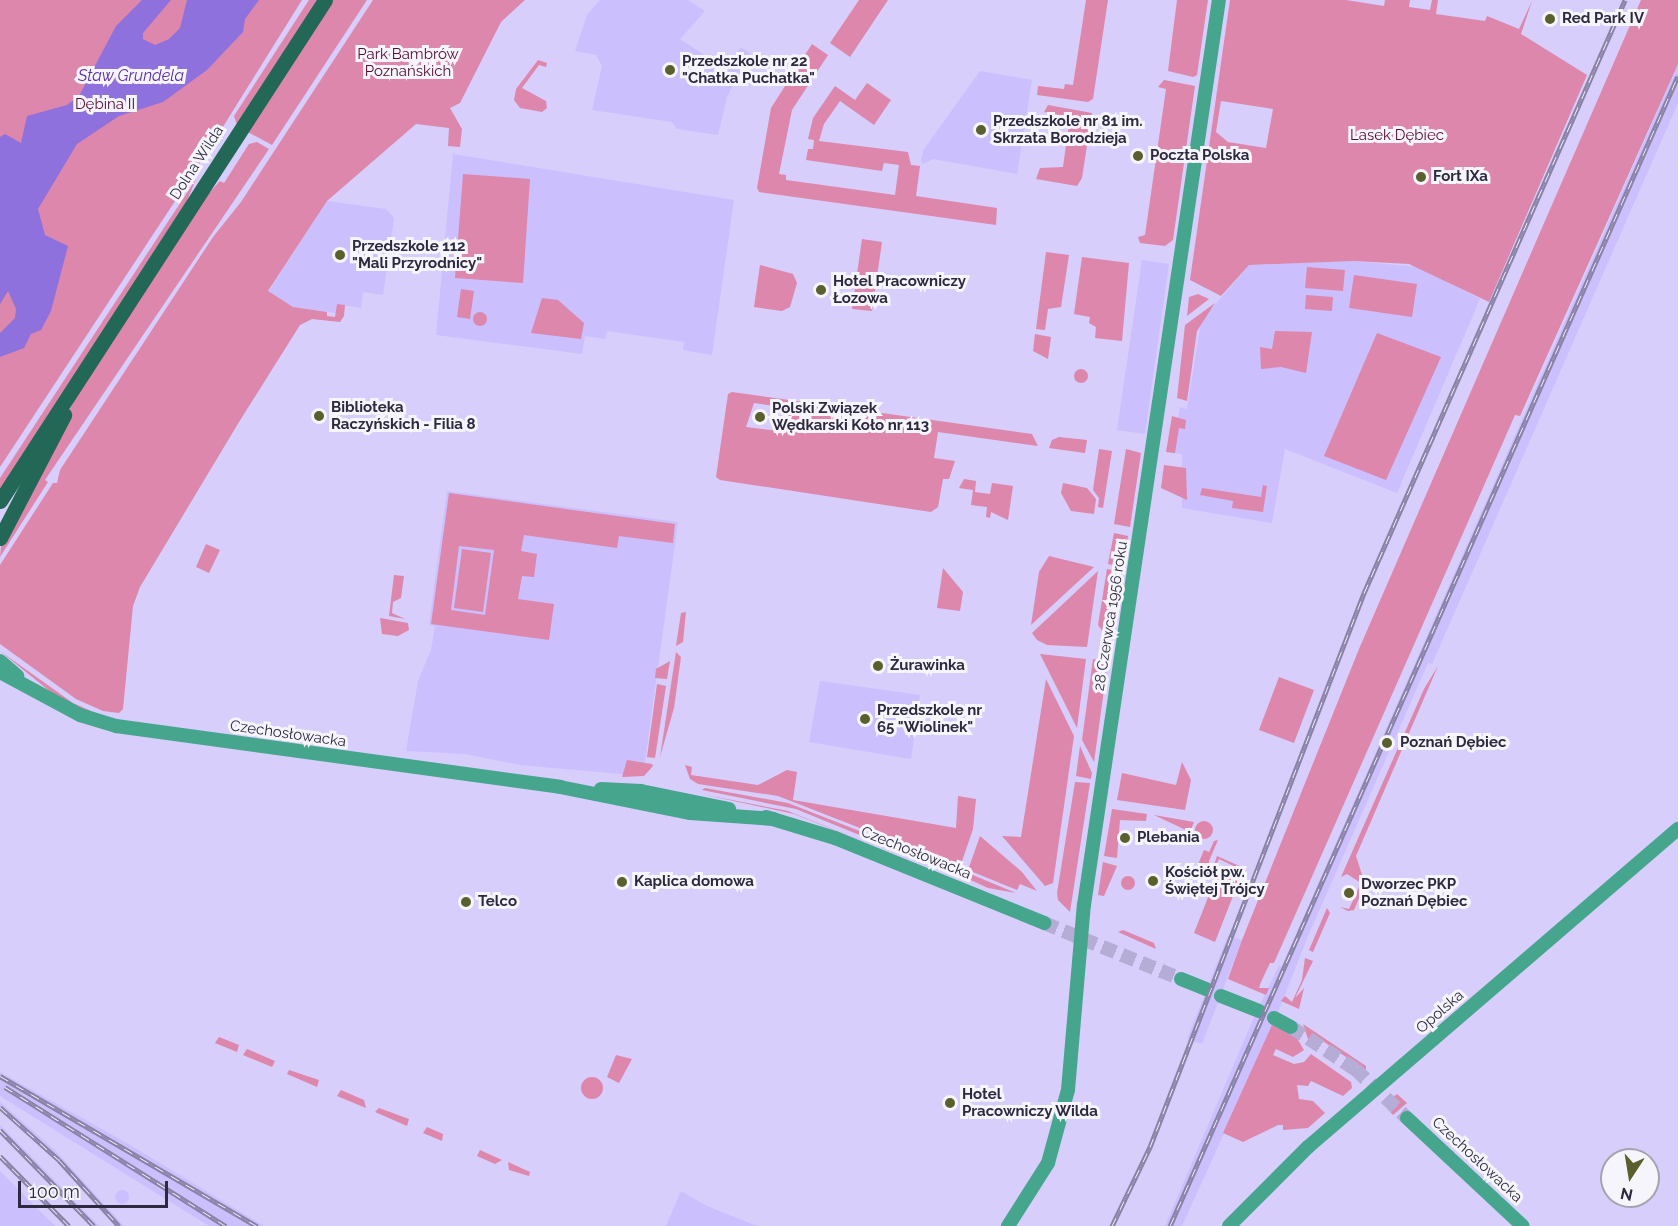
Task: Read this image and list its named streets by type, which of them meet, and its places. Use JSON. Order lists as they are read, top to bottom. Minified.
{"streets":{"main road":["Dolna Wilda"],"street":["28 Czerwca 1956 roku","Czechosłowacka","Opolska"]},"water":["Staw Grundela"],"parks":["Park Bambrów Poznańskich","Dębina II","Lasek Dębiec"],"places":["Red Park IV","Przedszkole nr 22 \"Chatka Puchatka\"","Przedszkole nr 81 im. Skrzata Borodzieja","Poczta Polska","Fort IXa","Przedszkole 112 \"Mali Przyrodnicy\"","Hotel Pracowniczy Łozowa","Biblioteka Raczyńskich - Filia 8","Polski Związek Wędkarski Koło nr 113","Żurawinka","Przedszkole nr 65 \"Wiolinek\"","Poznań Dębiec","Plebania","Kościół pw. Świętej Trójcy","Kaplica domowa","Dworzec PKP Poznań Dębiec","Telco","Hotel Pracowniczy Wilda"],"scale_bar":"100 m","north":"bottom"}
